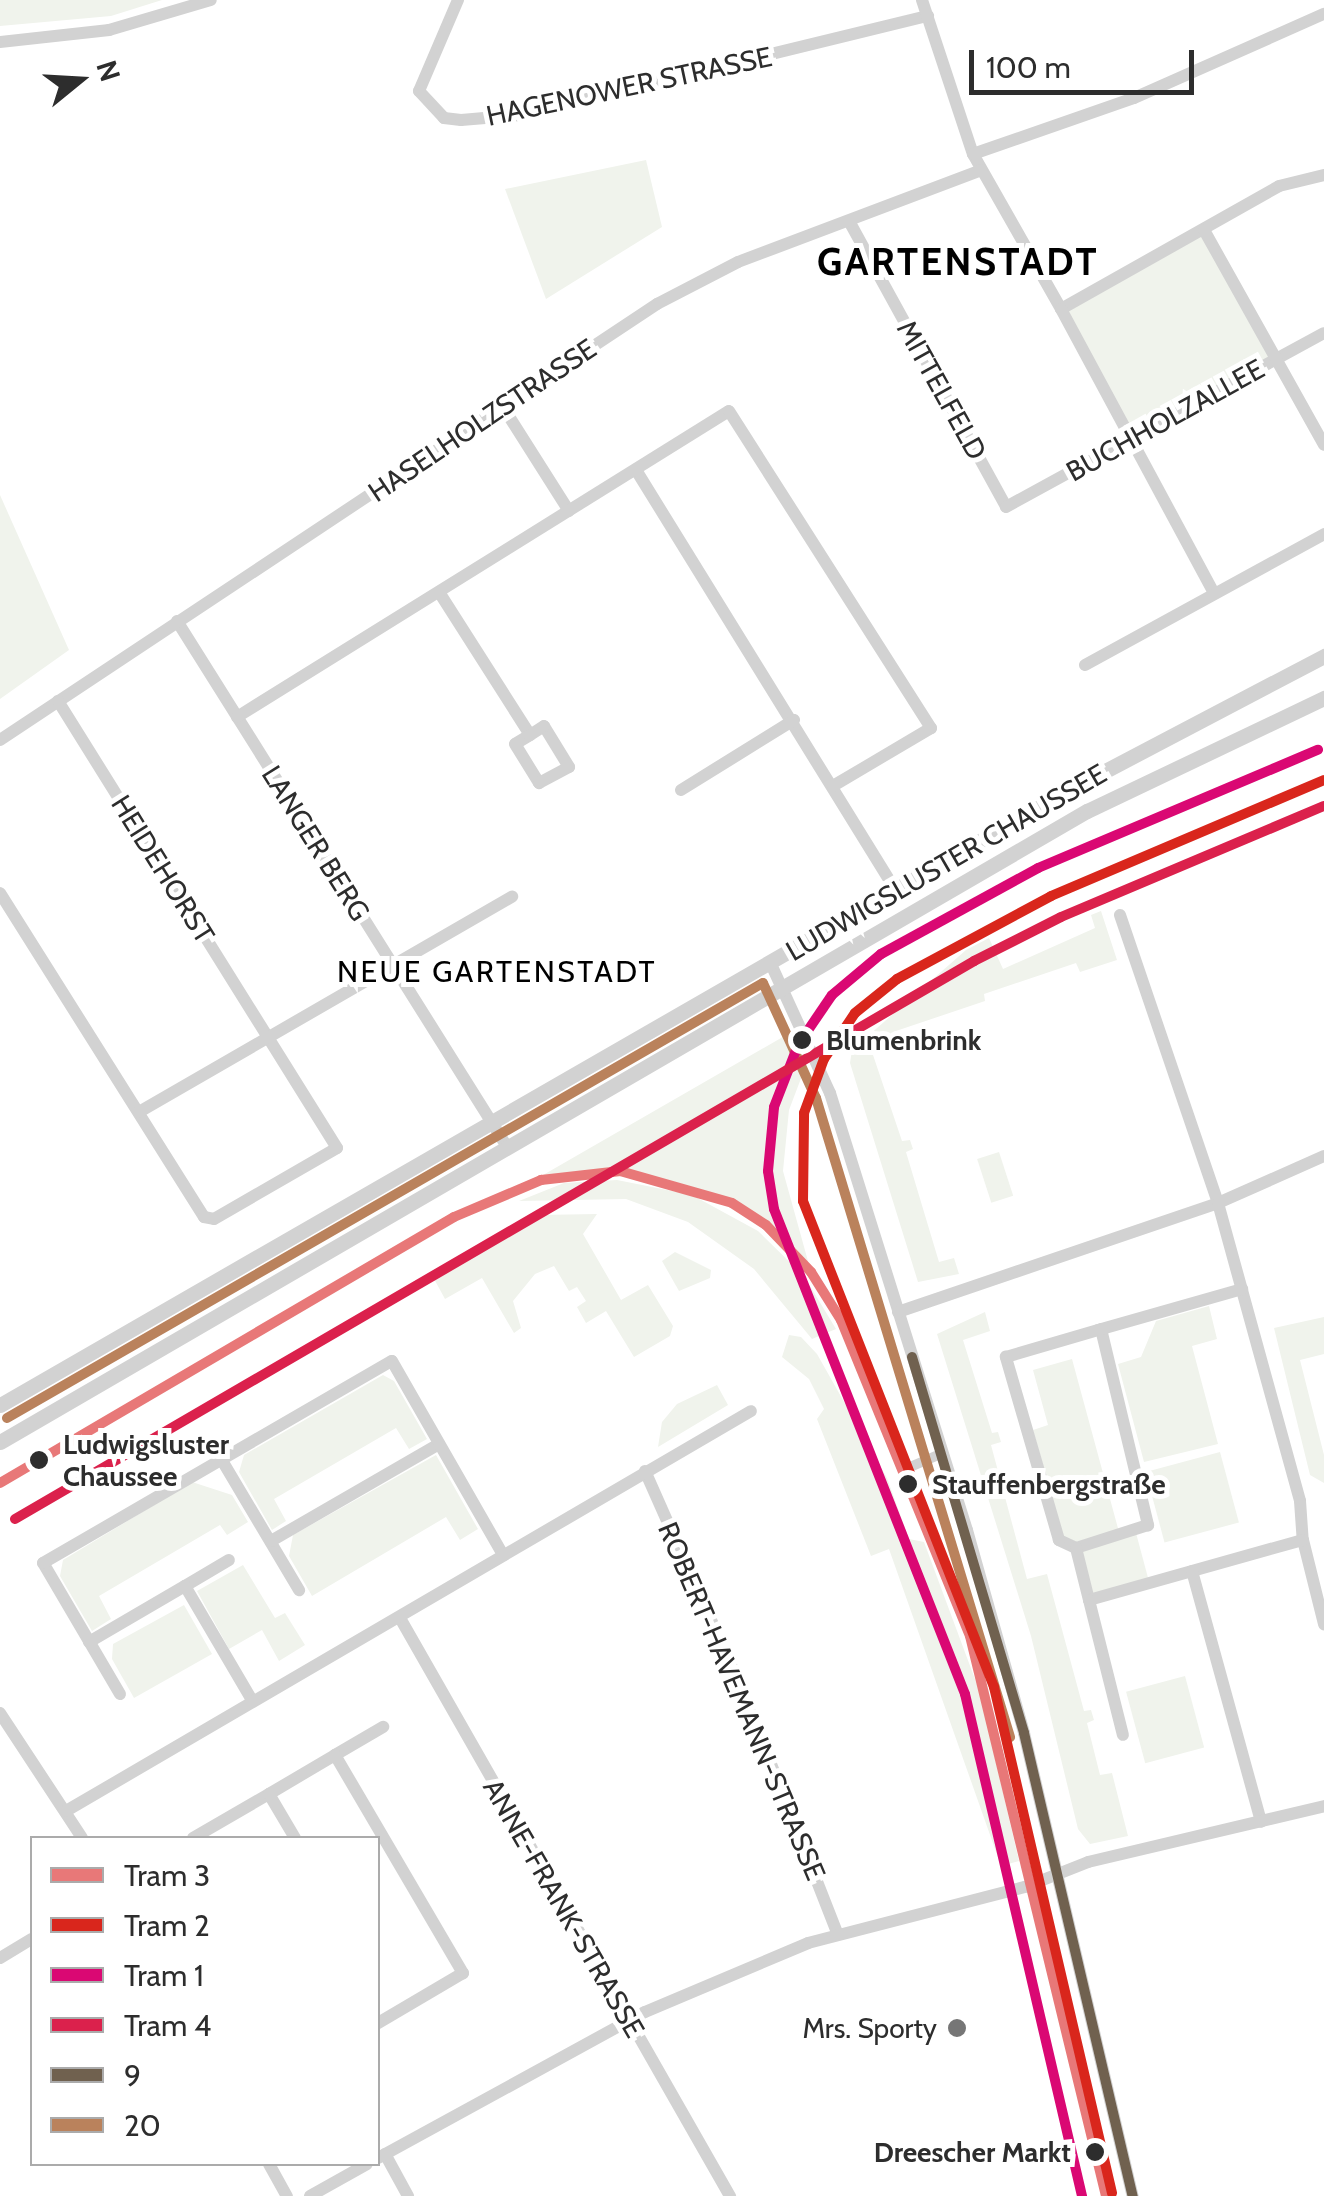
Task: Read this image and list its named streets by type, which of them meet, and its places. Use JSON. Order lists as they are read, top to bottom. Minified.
{"streets":{"street":["HAGENOWER STRASSE","MITTELFELD","HASELHOLZSTRASSE","BUCHHOLZALLEE","LANGER BERG","LUDWIGSLUSTER CHAUSSEE","HEIDEHORST","ROBERT-HAVEMANN-STRASSE","ANNE-FRANK-STRASSE"]},"crossings":[["MITTELFELD","HASELHOLZSTRASSE"],["MITTELFELD","BUCHHOLZALLEE"],["HASELHOLZSTRASSE","LANGER BERG"],["HASELHOLZSTRASSE","HEIDEHORST"],["LANGER BERG","LUDWIGSLUSTER CHAUSSEE"]],"districts":["GARTENSTADT","NEUE GARTENSTADT"],"places":["Blumenbrink","Ludwigsluster Chaussee","Stauffenbergstraße","Mrs. Sporty","Dreescher Markt"],"lines":["tram line 1","tram line 2","tram line 4","transit line 20","tram line 3","transit line 9"],"legend":["Tram 3","Tram 2","Tram 1","Tram 4","9","20"],"scale_bar":"100 m","north":"right"}
